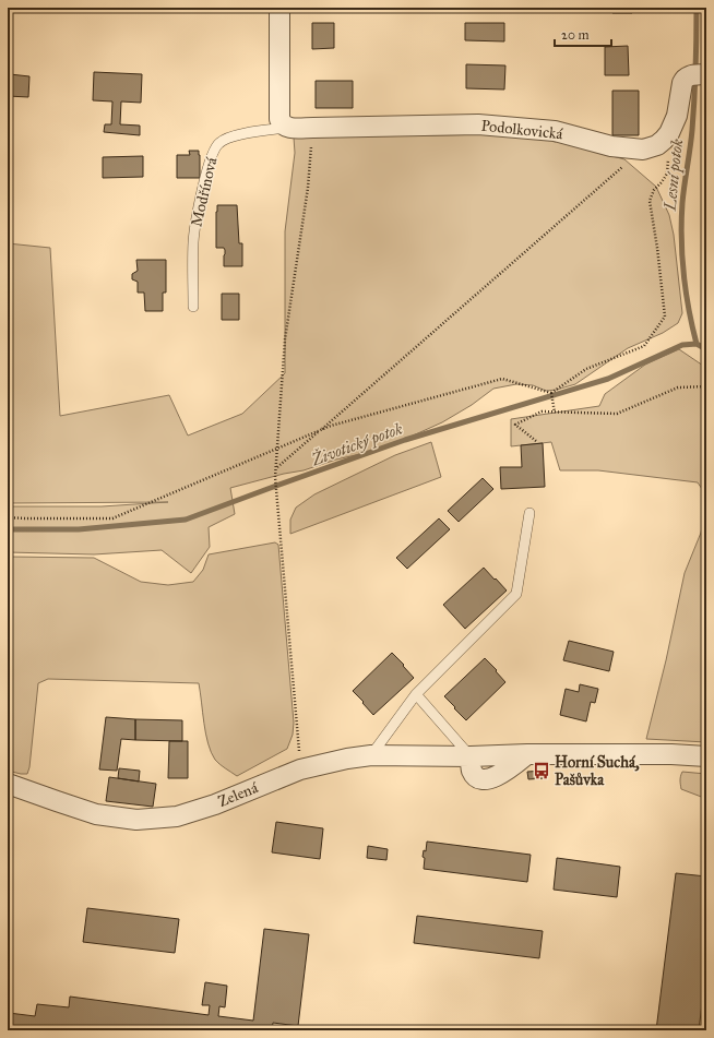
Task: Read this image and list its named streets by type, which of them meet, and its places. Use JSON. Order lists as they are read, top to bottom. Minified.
{"streets":{"street":["Podolkovická","Zelená"],"lane":["Modřínová"]},"crossings":[["Podolkovická","Modřínová"]],"water":["Lesní potok","Životický potok"],"places":{"bus stop":["Horní Suchá, Pašůvka"]},"scale_bar":"20 m"}
